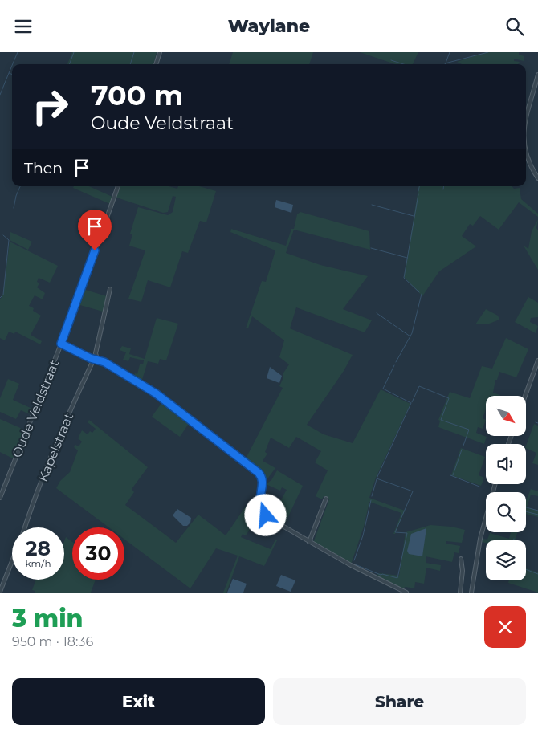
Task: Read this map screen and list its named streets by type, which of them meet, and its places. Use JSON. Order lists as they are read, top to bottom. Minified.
{"streets":{"street":["Oude Veldstraat","Kapelstraat"]},"north":"bottom right","page":{"header":"Waylane","turn":["700 m","Oude Veldstraat"],"then":"Then","speed":"28 km/h","limit":"30","heading":["3 min","950 m · 18:36"],"buttons":["Exit","Share"]}}
